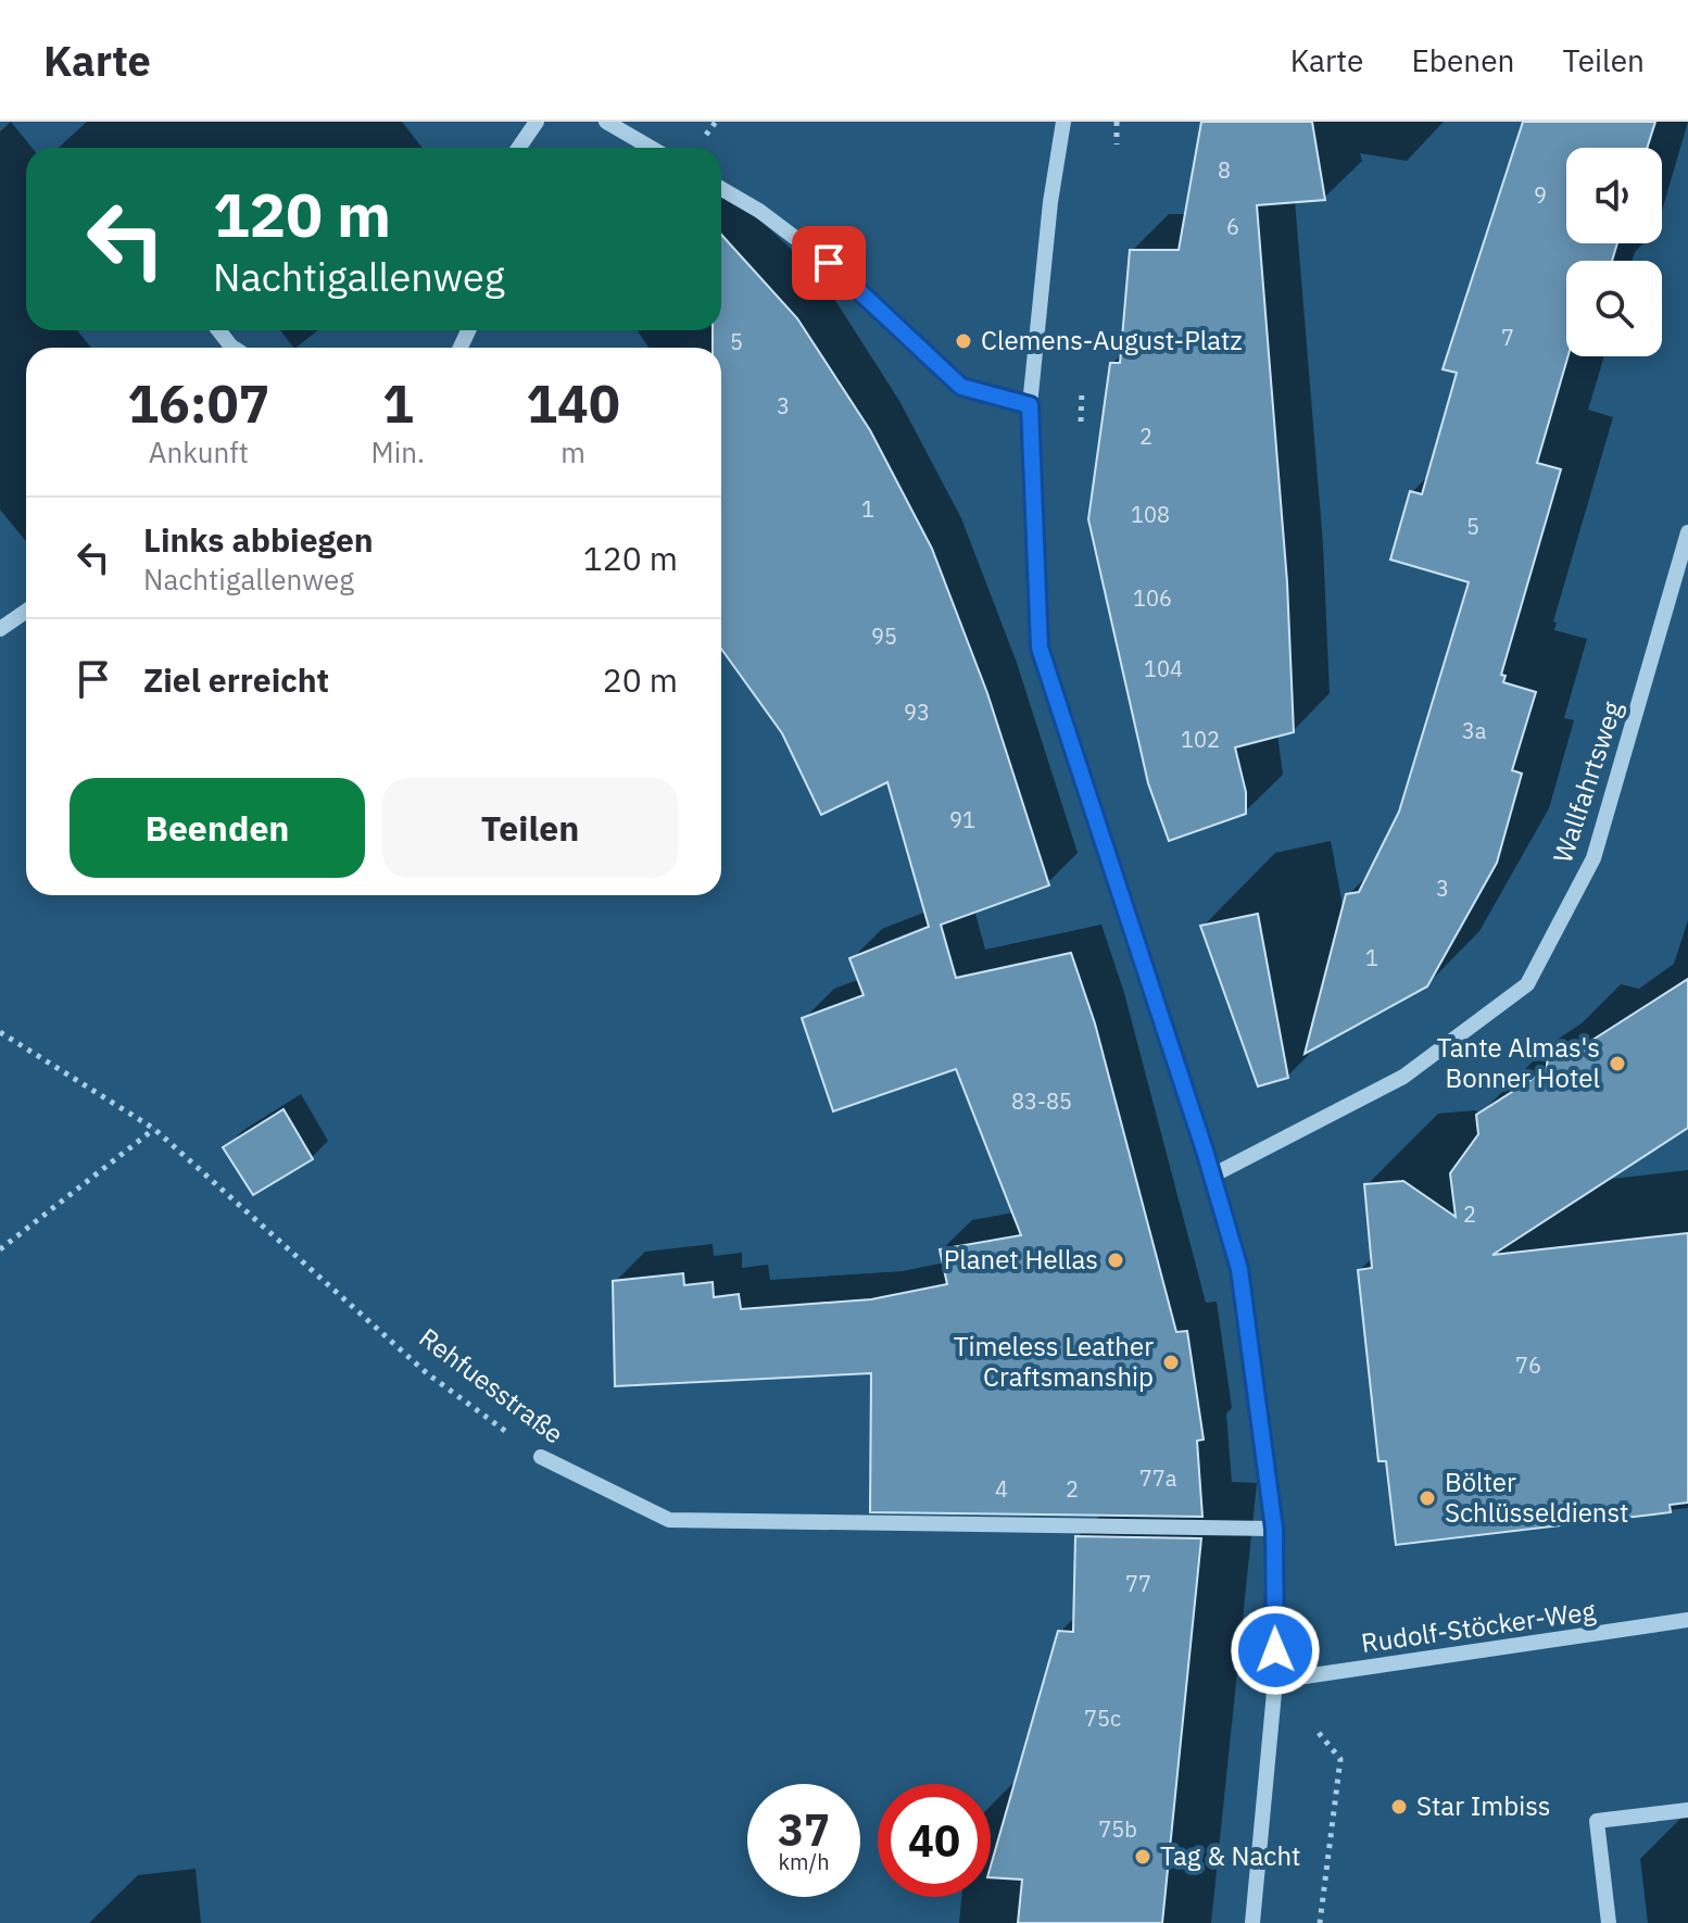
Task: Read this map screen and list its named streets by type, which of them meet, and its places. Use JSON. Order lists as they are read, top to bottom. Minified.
{"streets":{"street":["Wallfahrtsweg","Rehfuesstraße","Rudolf-Stöcker-Weg"]},"places":["Clemens-August-Platz","Tante Almas's Bonner Hotel","Planet Hellas","Timeless Leather Craftsmanship","Bölter Schlüsseldienst","Star Imbiss","Tag & Nacht"],"house_numbers":["8","9","6","7","5","3","2","1","108","5","106","95","104","93","3a","102","91","3","1","83-85","2","76","77a","4","2","77","75c","75b"],"page":{"header":"Karte","nav":["Karte","Ebenen","Teilen"],"turn":["120 m","Nachtigallenweg"],"eta":["16:07","Ankunft","1","Min.","140","m"],"list":[{"name":"Links abbiegen","note":"Nachtigallenweg","value":"120 m"},{"name":"Ziel erreicht","value":"20 m"}],"buttons":["Beenden","Teilen"],"speed":"37 km/h","limit":"40"}}
